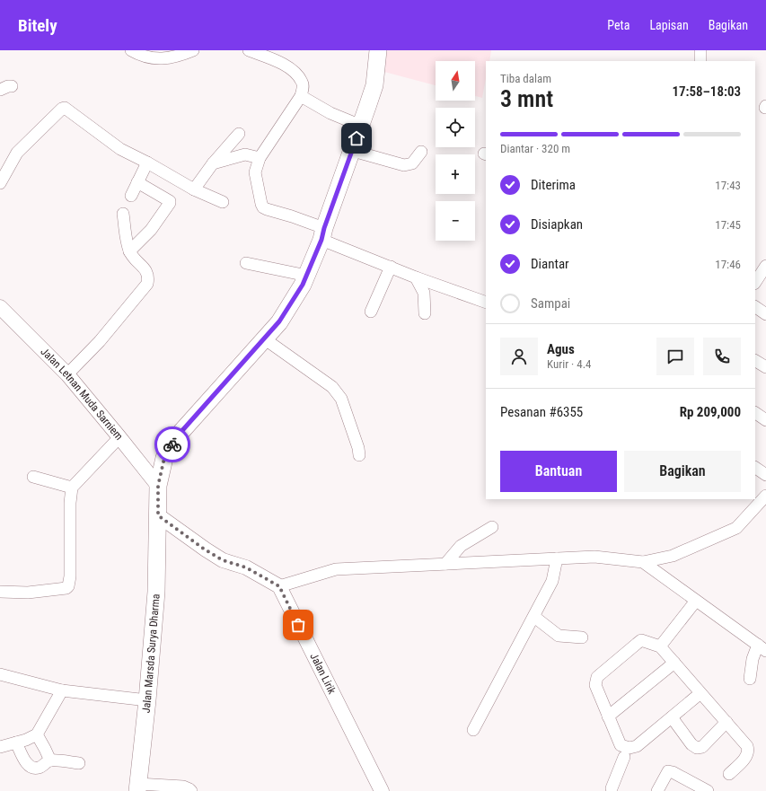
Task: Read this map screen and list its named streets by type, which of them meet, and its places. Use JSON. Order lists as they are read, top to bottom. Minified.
{"streets":{"highway":["Jalan Marsda Surya Dharma"],"main road":["Jalan Letnan Muda Sarniem","Jalan Lirik"]},"crossings":[["Jalan Letnan Muda Sarniem","Jalan Marsda Surya Dharma"]],"north":"top","page":{"header":"Bitely","nav":["Peta","Lapisan","Bagikan"],"map_buttons":["+","−"],"heading":["3 mnt","Tiba dalam","17:58–18:03"],"panel":["Agus","Kurir · 4.4","Pesanan #6355","Rp 209,000"],"bar":"Diantar · 320 m","list":[["Diterima","17:43"],["Disiapkan","17:45"],["Diantar","17:46"],"Sampai"],"buttons":["Bantuan","Bagikan"]}}
